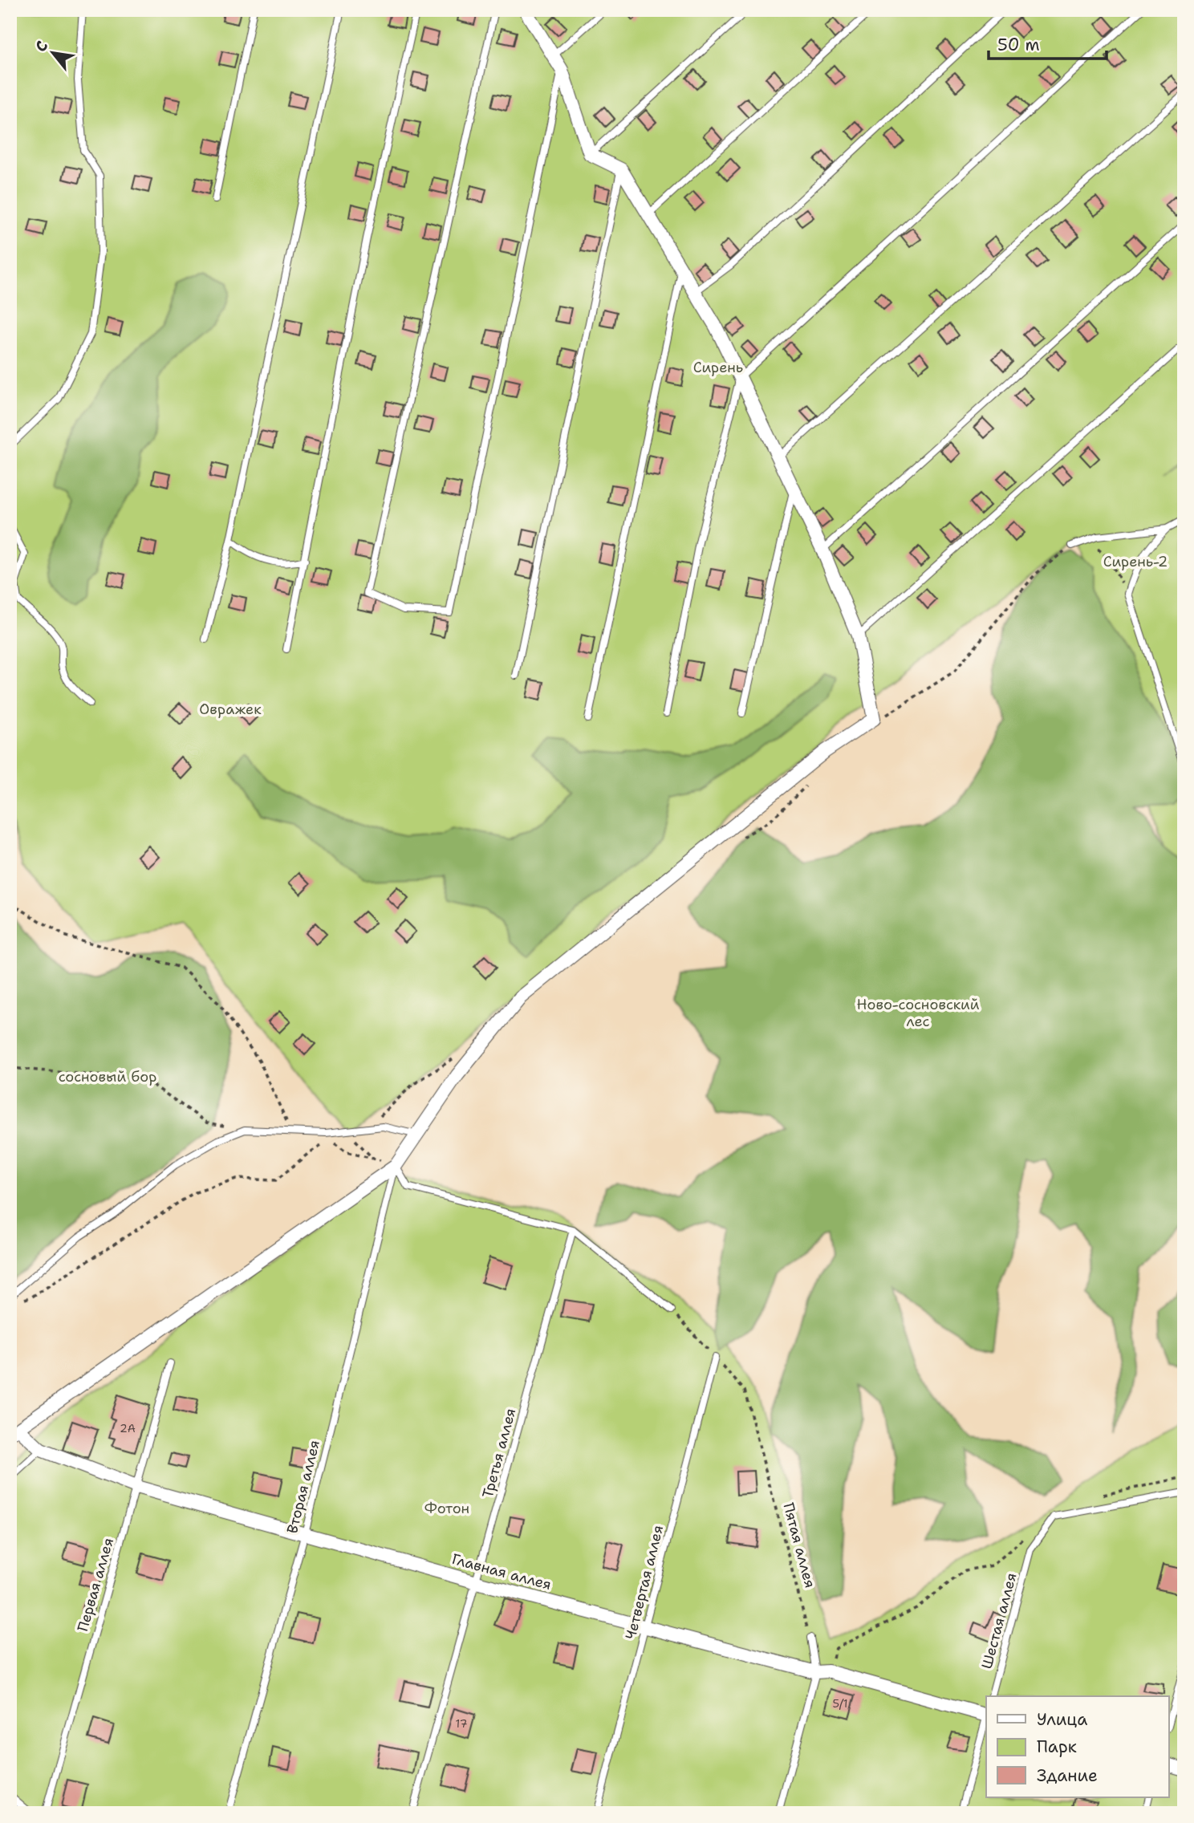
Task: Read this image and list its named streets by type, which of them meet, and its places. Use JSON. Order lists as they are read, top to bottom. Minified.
{"streets":{"street":["Главная аллея"],"lane":["Третья аллея","Вторая аллея","Четвертая аллея","Первая аллея","Шестая аллея"],"path":["Пятая аллея"]},"crossings":[["Третья аллея","Главная аллея"],["Вторая аллея","Главная аллея"],["Пятая аллея","Четвертая аллея"],["Главная аллея","Четвертая аллея"],["Главная аллея","Первая аллея"]],"parks":["Сирень","Сирень-2","Овражек","Ново-сосновский лес","сосновый бор","Фотон"],"house_numbers":["2А","5/1","17"],"legend":["Улица","Парк","Здание"],"scale_bar":"50 m","north":"top left"}
